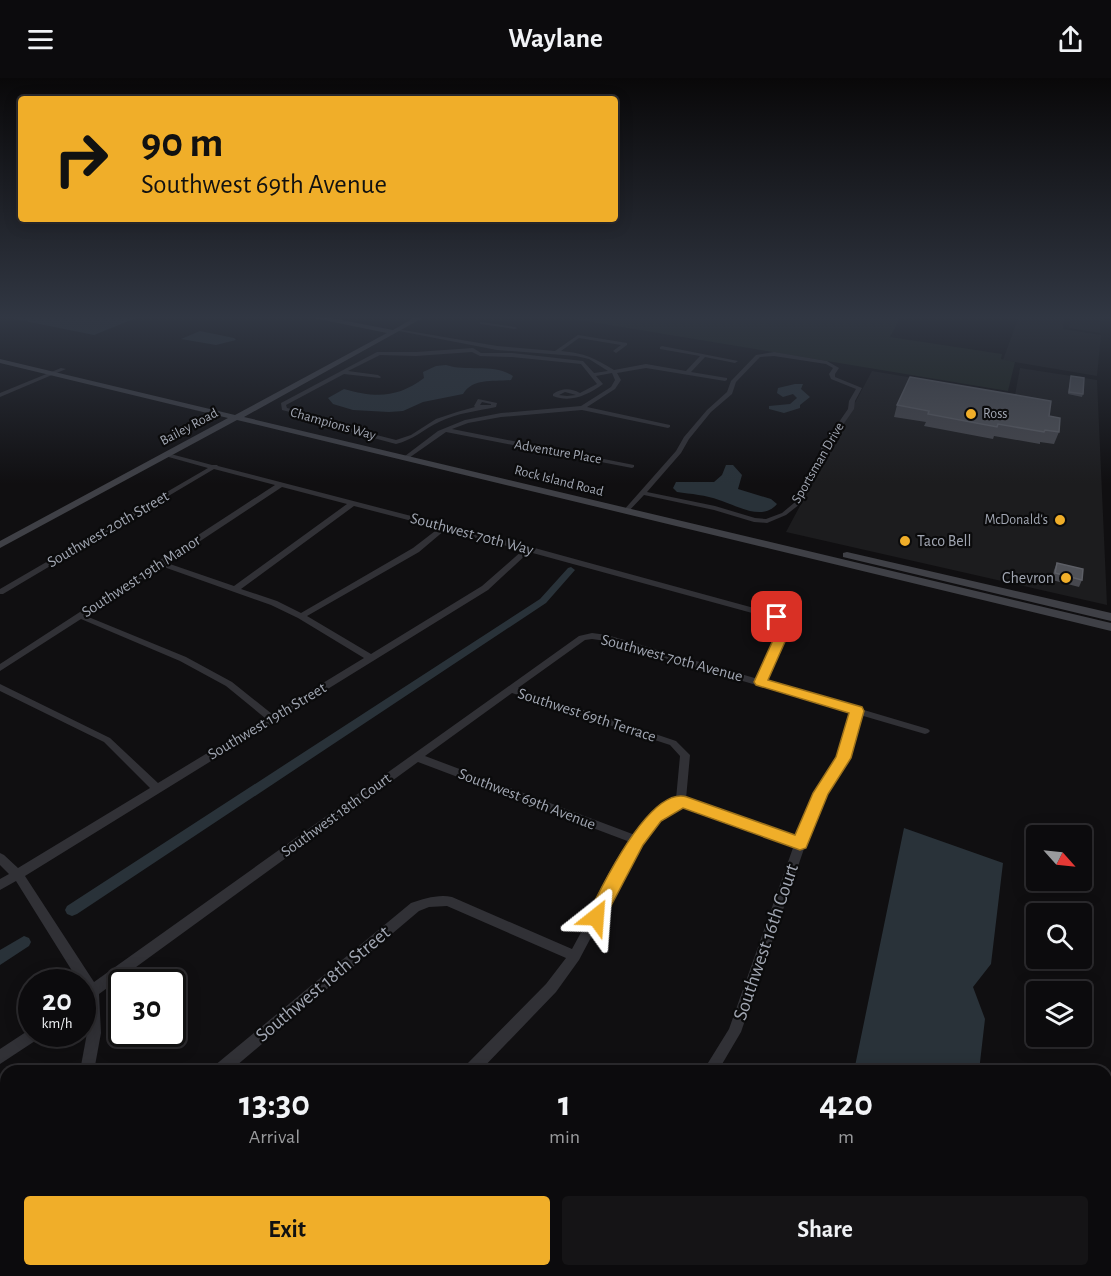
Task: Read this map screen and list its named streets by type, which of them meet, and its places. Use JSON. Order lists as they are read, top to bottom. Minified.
{"streets":{"main road":["Bailey Road","Rock Island Road"],"street":["Champions Way","Adventure Place","Sportsman Drive","Southwest 20th Street","Southwest 70th Way","Southwest 19th Manor","Southwest 70th Avenue","Southwest 69th Terrace","Southwest 19th Street","Southwest 69th Avenue","Southwest 18th Court","Southwest 16th Court","Southwest 18th Street"]},"crossings":[["Bailey Road","Rock Island Road"],["Bailey Road","Southwest 70th Way"],["Sportsman Drive","Rock Island Road"],["Southwest 20th Street","Southwest 70th Way"],["Southwest 70th Way","Southwest 19th Manor"],["Southwest 70th Way","Southwest 70th Avenue"],["Southwest 70th Way","Southwest 19th Street"],["Southwest 70th Avenue","Southwest 18th Court"],["Southwest 70th Avenue","Southwest 16th Court"],["Southwest 69th Terrace","Southwest 18th Court"],["Southwest 69th Avenue","Southwest 18th Court"]],"places":["Ross","McDonald's","Taco Bell","Chevron"],"north":"bottom right","page":{"header":"Waylane","turn":["90 m","Southwest 69th Avenue"],"speed":"20 km/h","limit":"30","eta":["13:30","Arrival","1","min","420","m"],"buttons":["Exit","Share"]}}
